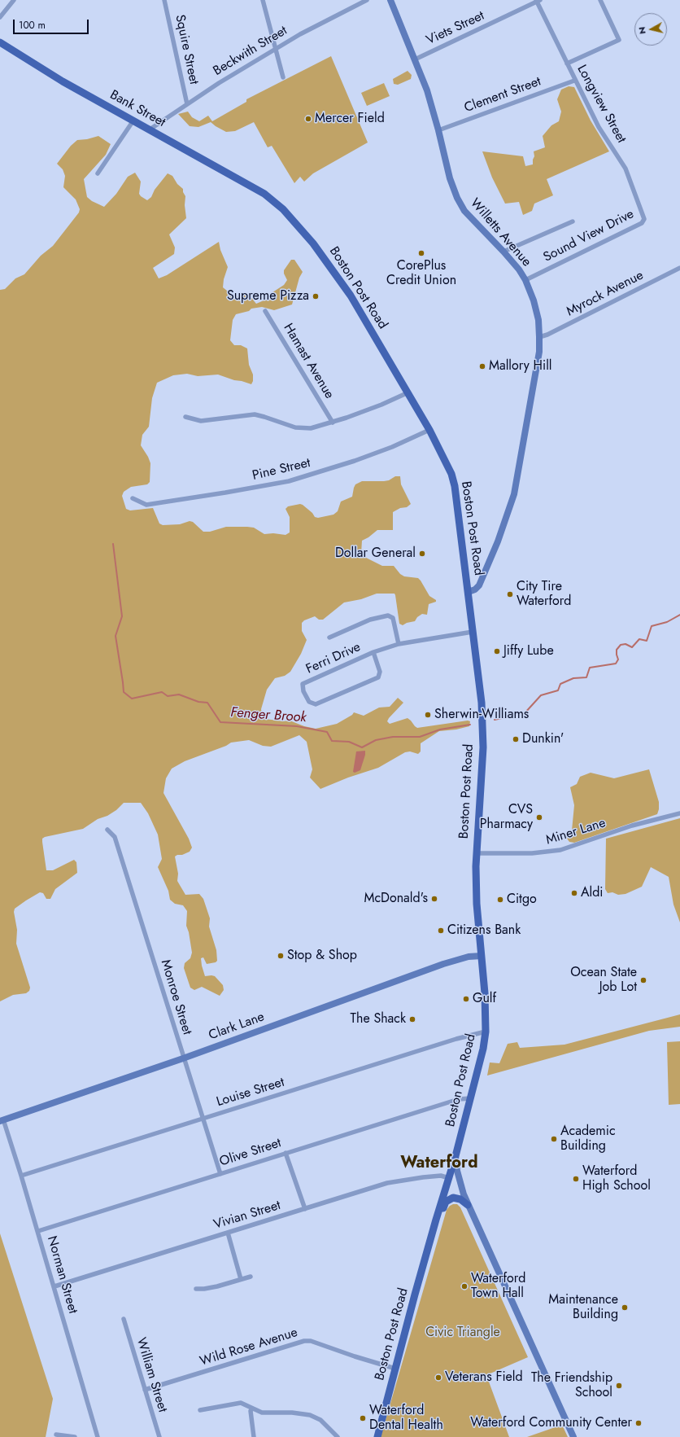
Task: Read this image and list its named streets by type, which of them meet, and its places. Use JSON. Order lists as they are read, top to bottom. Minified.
{"streets":{"main road":["Bank Street","Willetts Avenue","Boston Post Road","Clark Lane"],"street":["Viets Street","Squire Street","Beckwith Street","Clement Street","Longview Street","Sound View Drive","Myrock Avenue","Hamast Avenue","Pine Street","Ferri Drive","Miner Lane","Monroe Street","Louise Street","Olive Street","Vivian Street","Norman Street","Wild Rose Avenue","William Street"]},"crossings":[["Viets Street","Longview Street"],["Viets Street","Willetts Avenue"],["Squire Street","Beckwith Street"],["Beckwith Street","Bank Street"],["Clement Street","Longview Street"],["Clement Street","Willetts Avenue"],["Longview Street","Sound View Drive"],["Bank Street","Boston Post Road"],["Willetts Avenue","Sound View Drive"],["Willetts Avenue","Boston Post Road"],["Willetts Avenue","Myrock Avenue"],["Boston Post Road","Pine Street"],["Boston Post Road","Ferri Drive"],["Boston Post Road","Miner Lane"],["Boston Post Road","Clark Lane"],["Boston Post Road","Louise Street"],["Boston Post Road","Olive Street"],["Boston Post Road","Vivian Street"],["Boston Post Road","Wild Rose Avenue"],["Monroe Street","Clark Lane"],["Monroe Street","Louise Street"],["Monroe Street","Olive Street"],["Clark Lane","Norman Street"],["Louise Street","Norman Street"],["Olive Street","Norman Street"],["Vivian Street","Norman Street"],["Wild Rose Avenue","William Street"]],"districts":["Waterford"],"water":["Fenger Brook"],"parks":["Civic Triangle"],"places":["Mercer Field","CorePlus Credit Union","Supreme Pizza","Mallory Hill","Dollar General","City Tire Waterford","Jiffy Lube","Sherwin-Williams","Dunkin'","CVS Pharmacy","Aldi","McDonald's","Citgo","Citizens Bank","Stop & Shop","Ocean State Job Lot","Gulf","The Shack","Academic Building","Waterford High School","Waterford Town Hall","Maintenance Building","Veterans Field","The Friendship School","Waterford Dental Health","Waterford Community Center"],"scale_bar":"100 m","north":"left"}
